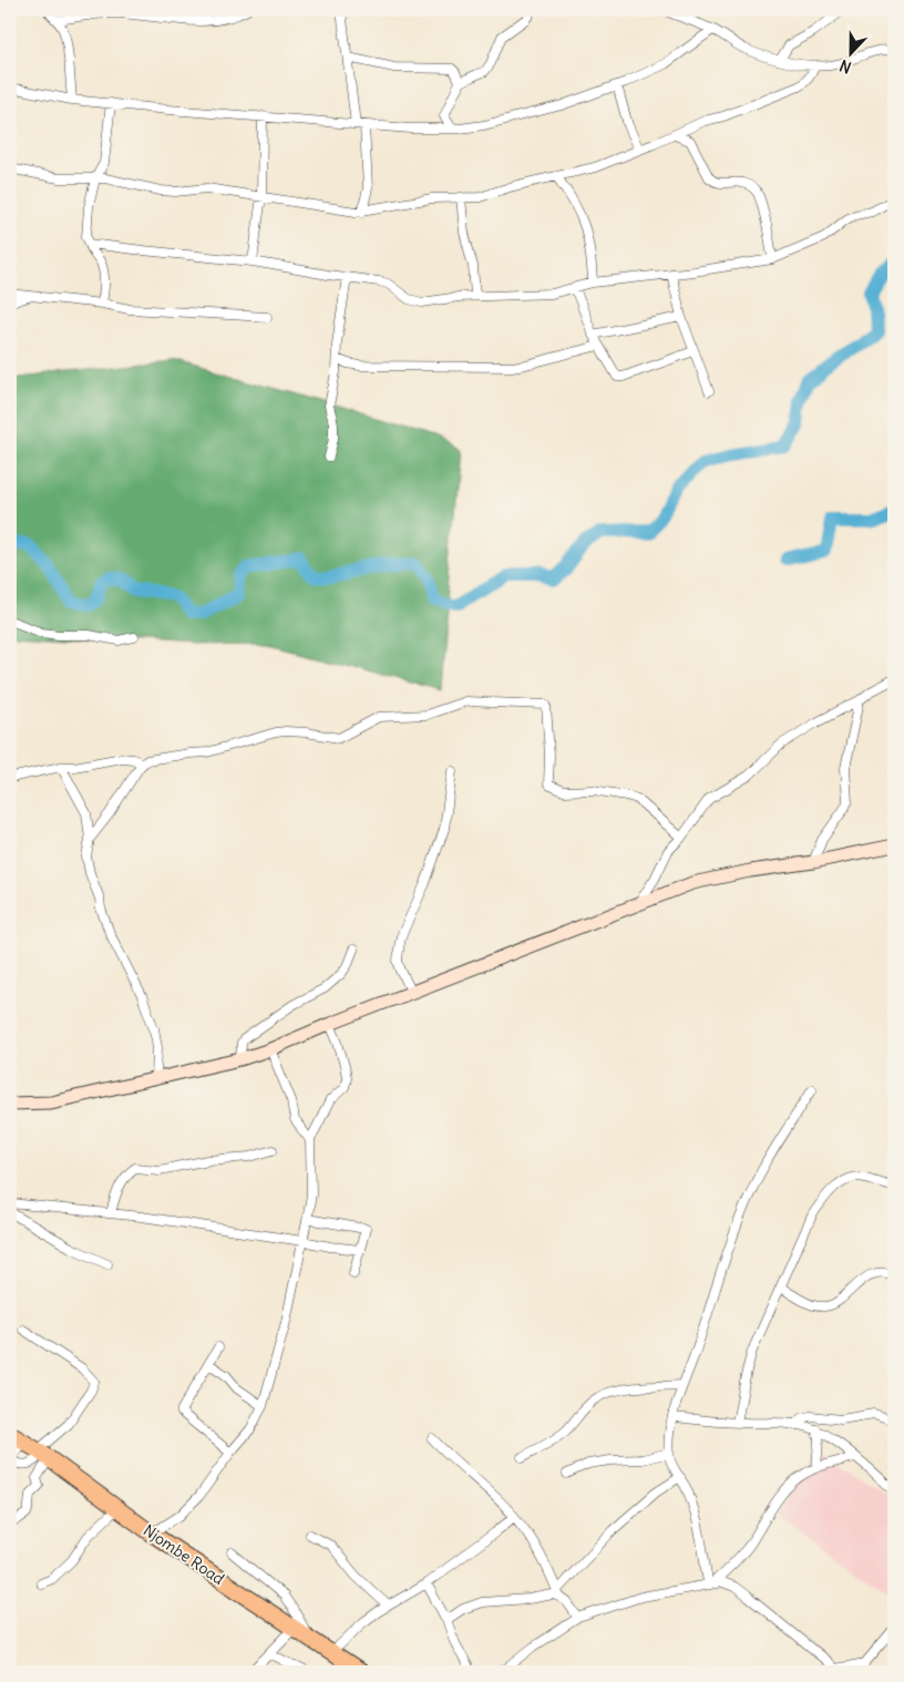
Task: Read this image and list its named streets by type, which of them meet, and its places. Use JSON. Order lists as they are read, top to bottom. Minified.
{"streets":{"highway":["Njombe Road"]},"north":"bottom"}
